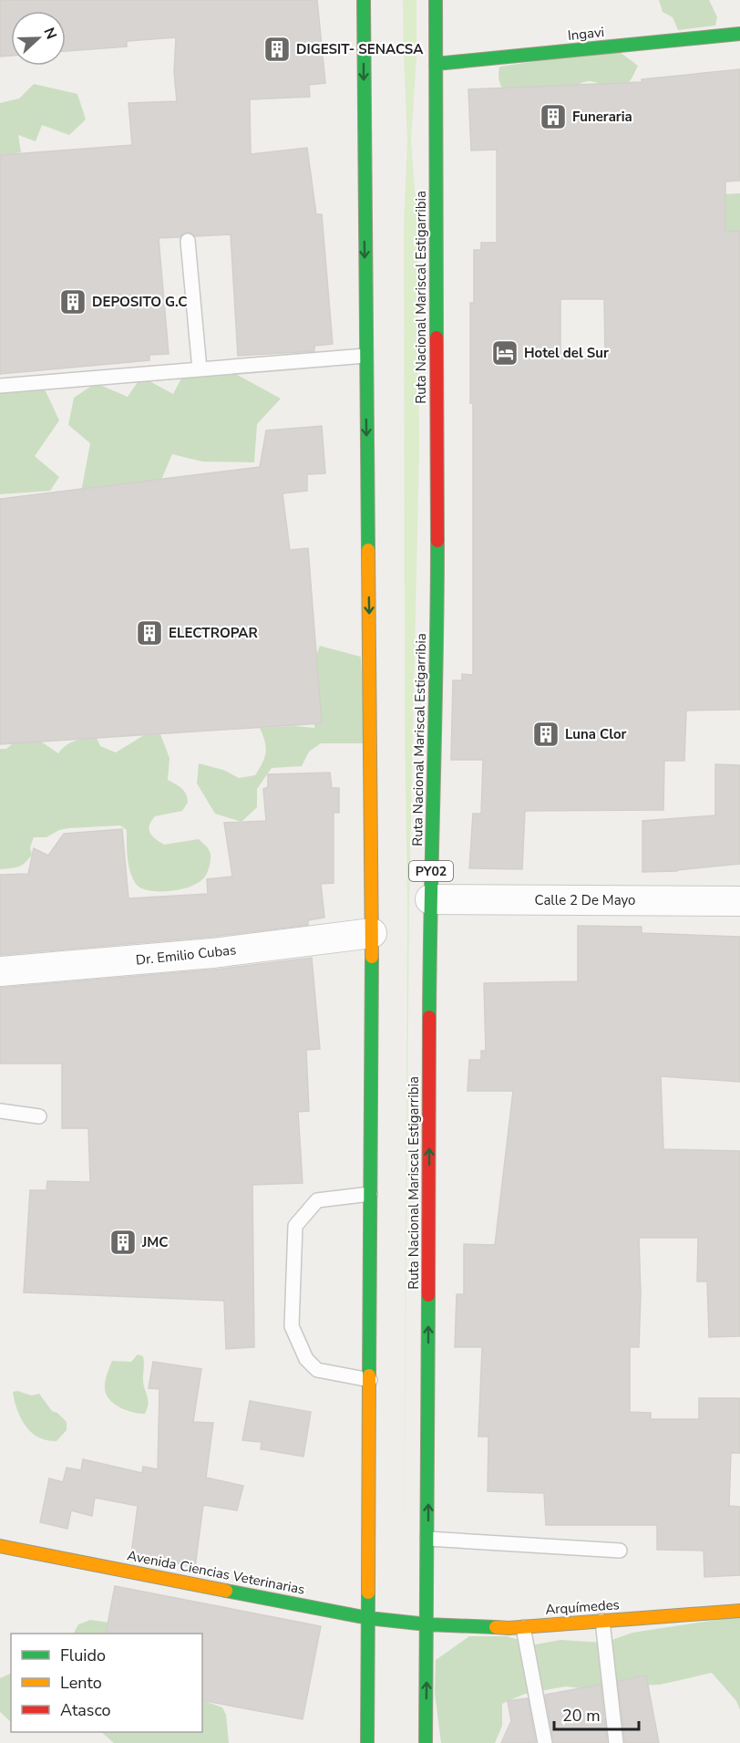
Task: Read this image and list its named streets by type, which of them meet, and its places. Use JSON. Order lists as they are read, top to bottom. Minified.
{"streets":{"main road":["Ingavi","Ruta Nacional Mariscal Estigarribia","PY02","Avenida Ciencias Veterinarias","Arquímedes"],"street":["Calle 2 De Mayo","Dr. Emilio Cubas"]},"crossings":[["Ingavi","Ruta Nacional Mariscal Estigarribia"],["Ruta Nacional Mariscal Estigarribia","Calle 2 De Mayo"],["Ruta Nacional Mariscal Estigarribia","Avenida Ciencias Veterinarias"],["Ruta Nacional Mariscal Estigarribia","Arquímedes"],["Avenida Ciencias Veterinarias","Arquímedes"]],"places":{"building":["DIGESIT- SENACSA","Funeraria","DEPOSITO G.C","ELECTROPAR","Luna Clor","JMC"],"hotel":["Hotel del Sur"]},"legend":["Fluido","Lento","Atasco"],"scale_bar":"20 m","north":"right"}
